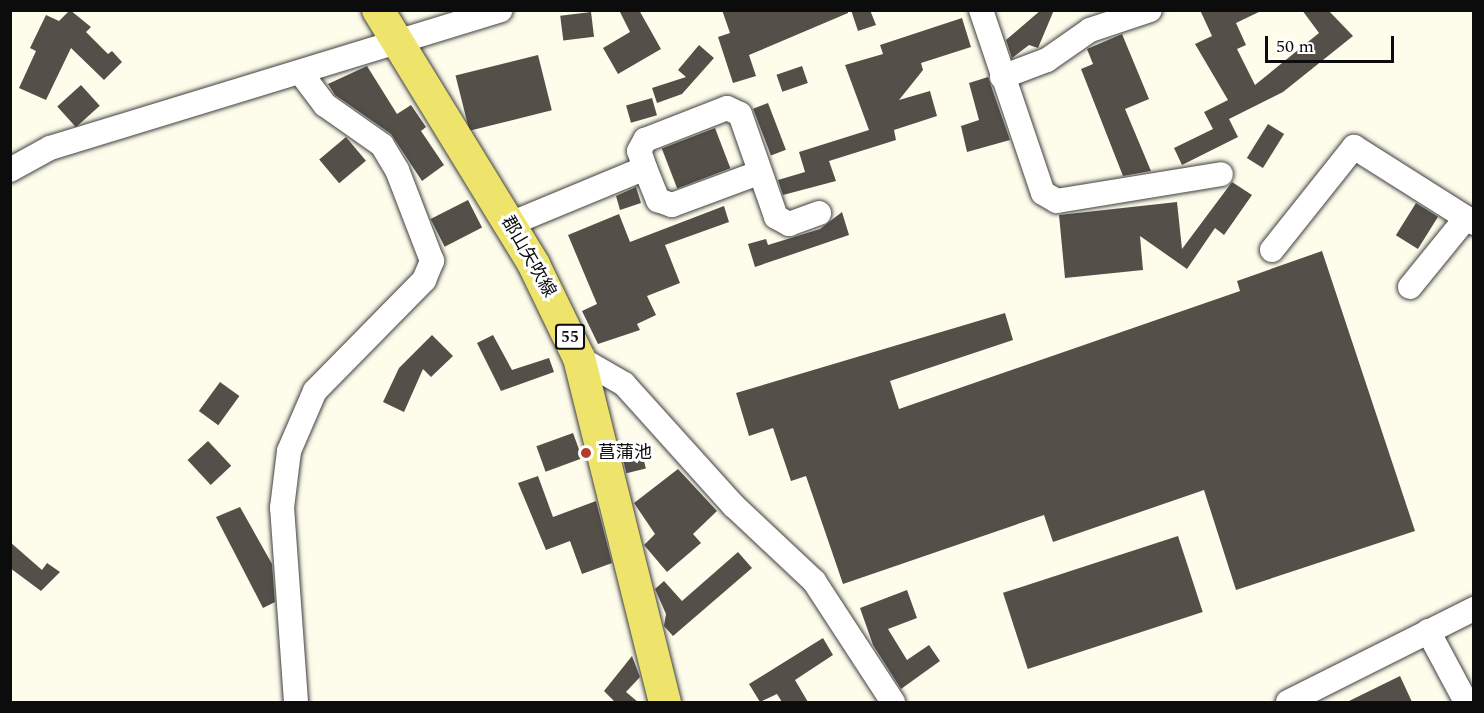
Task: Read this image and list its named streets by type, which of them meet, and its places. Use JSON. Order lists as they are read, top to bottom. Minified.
{"streets":{"main road":["郡山矢吹線","55"]},"places":["菖蒲池"],"scale_bar":"50 m"}
